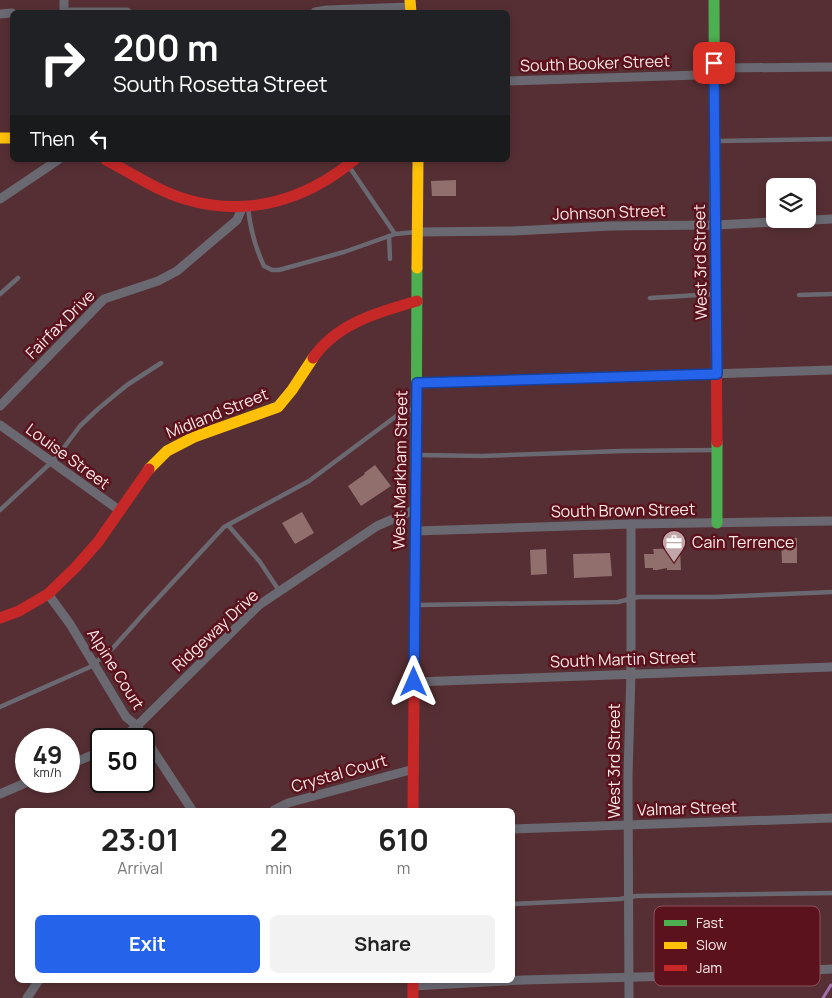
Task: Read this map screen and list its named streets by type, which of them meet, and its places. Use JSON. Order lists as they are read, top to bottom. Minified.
{"streets":{"street":["South Booker Street","Johnson Street","West 3rd Street","Fairfax Drive","Midland Street","Louise Street","West Markham Street","South Brown Street","Ridgeway Drive","South Martin Street","Alpine Court","Crystal Court","Valmar Street"]},"crossings":[["South Booker Street","West 3rd Street"],["Johnson Street","West 3rd Street"],["Johnson Street","West Markham Street"],["West 3rd Street","South Brown Street"],["West 3rd Street","South Martin Street"],["West 3rd Street","Valmar Street"],["Midland Street","Louise Street"],["Midland Street","West Markham Street"],["Midland Street","Alpine Court"],["West Markham Street","South Brown Street"],["West Markham Street","Ridgeway Drive"],["West Markham Street","South Martin Street"],["West Markham Street","Crystal Court"],["Ridgeway Drive","Alpine Court"]],"places":{"office":["Cain Terrence"]},"legend":["Fast","Slow","Jam"],"page":{"turn":["200 m","South Rosetta Street"],"then":"Then","speed":"49 km/h","limit":"50","eta":["23:01","Arrival","2","min","610","m"],"buttons":["Exit","Share"]}}
